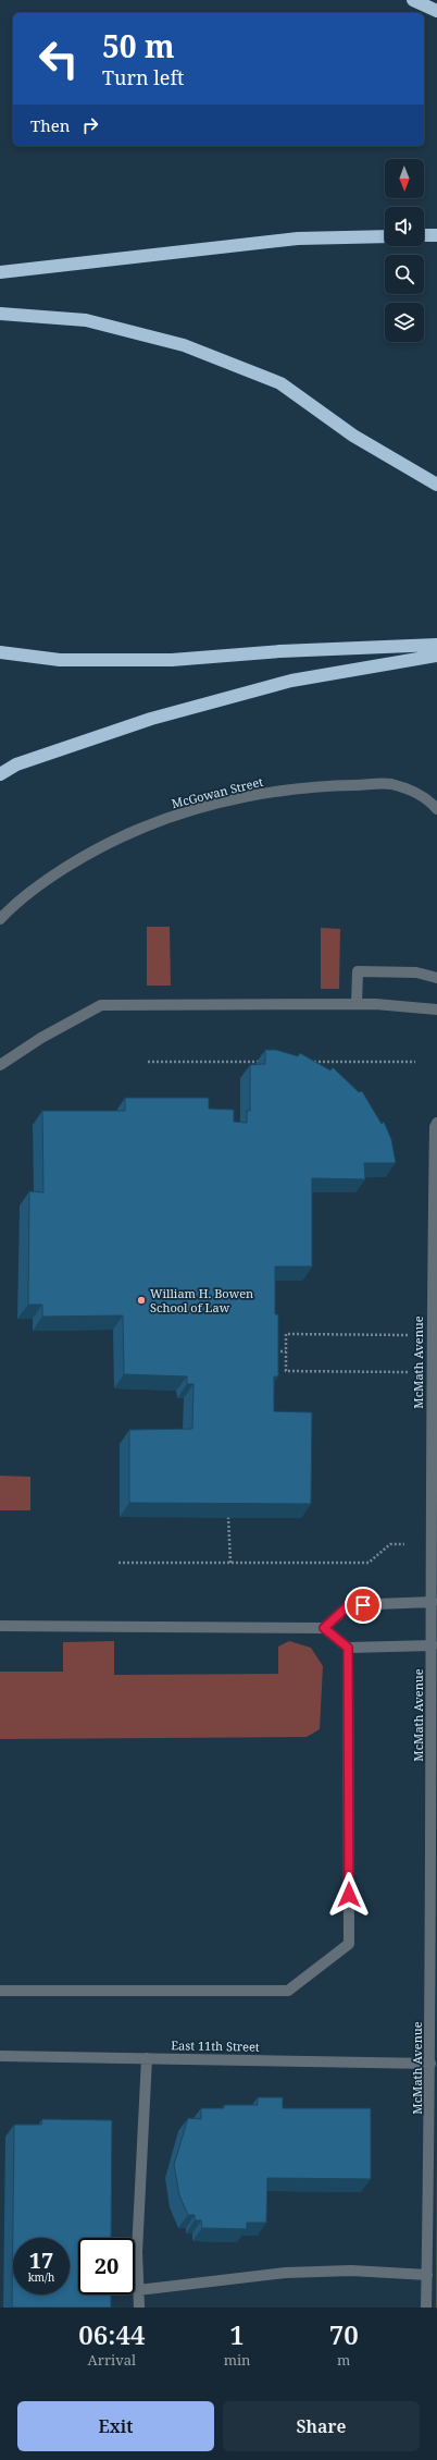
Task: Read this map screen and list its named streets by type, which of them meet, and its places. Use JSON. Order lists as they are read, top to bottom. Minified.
{"streets":{"lane":["McGowan Street","McMath Avenue","East 11th Street"]},"crossings":[["McMath Avenue","East 11th Street"]],"places":["William H. Bowen School of Law"],"north":"bottom","page":{"turn":["50 m","Turn left"],"then":"Then","speed":"17 km/h","limit":"20","eta":["06:44","Arrival","1","min","70","m"],"buttons":["Exit","Share"]}}
